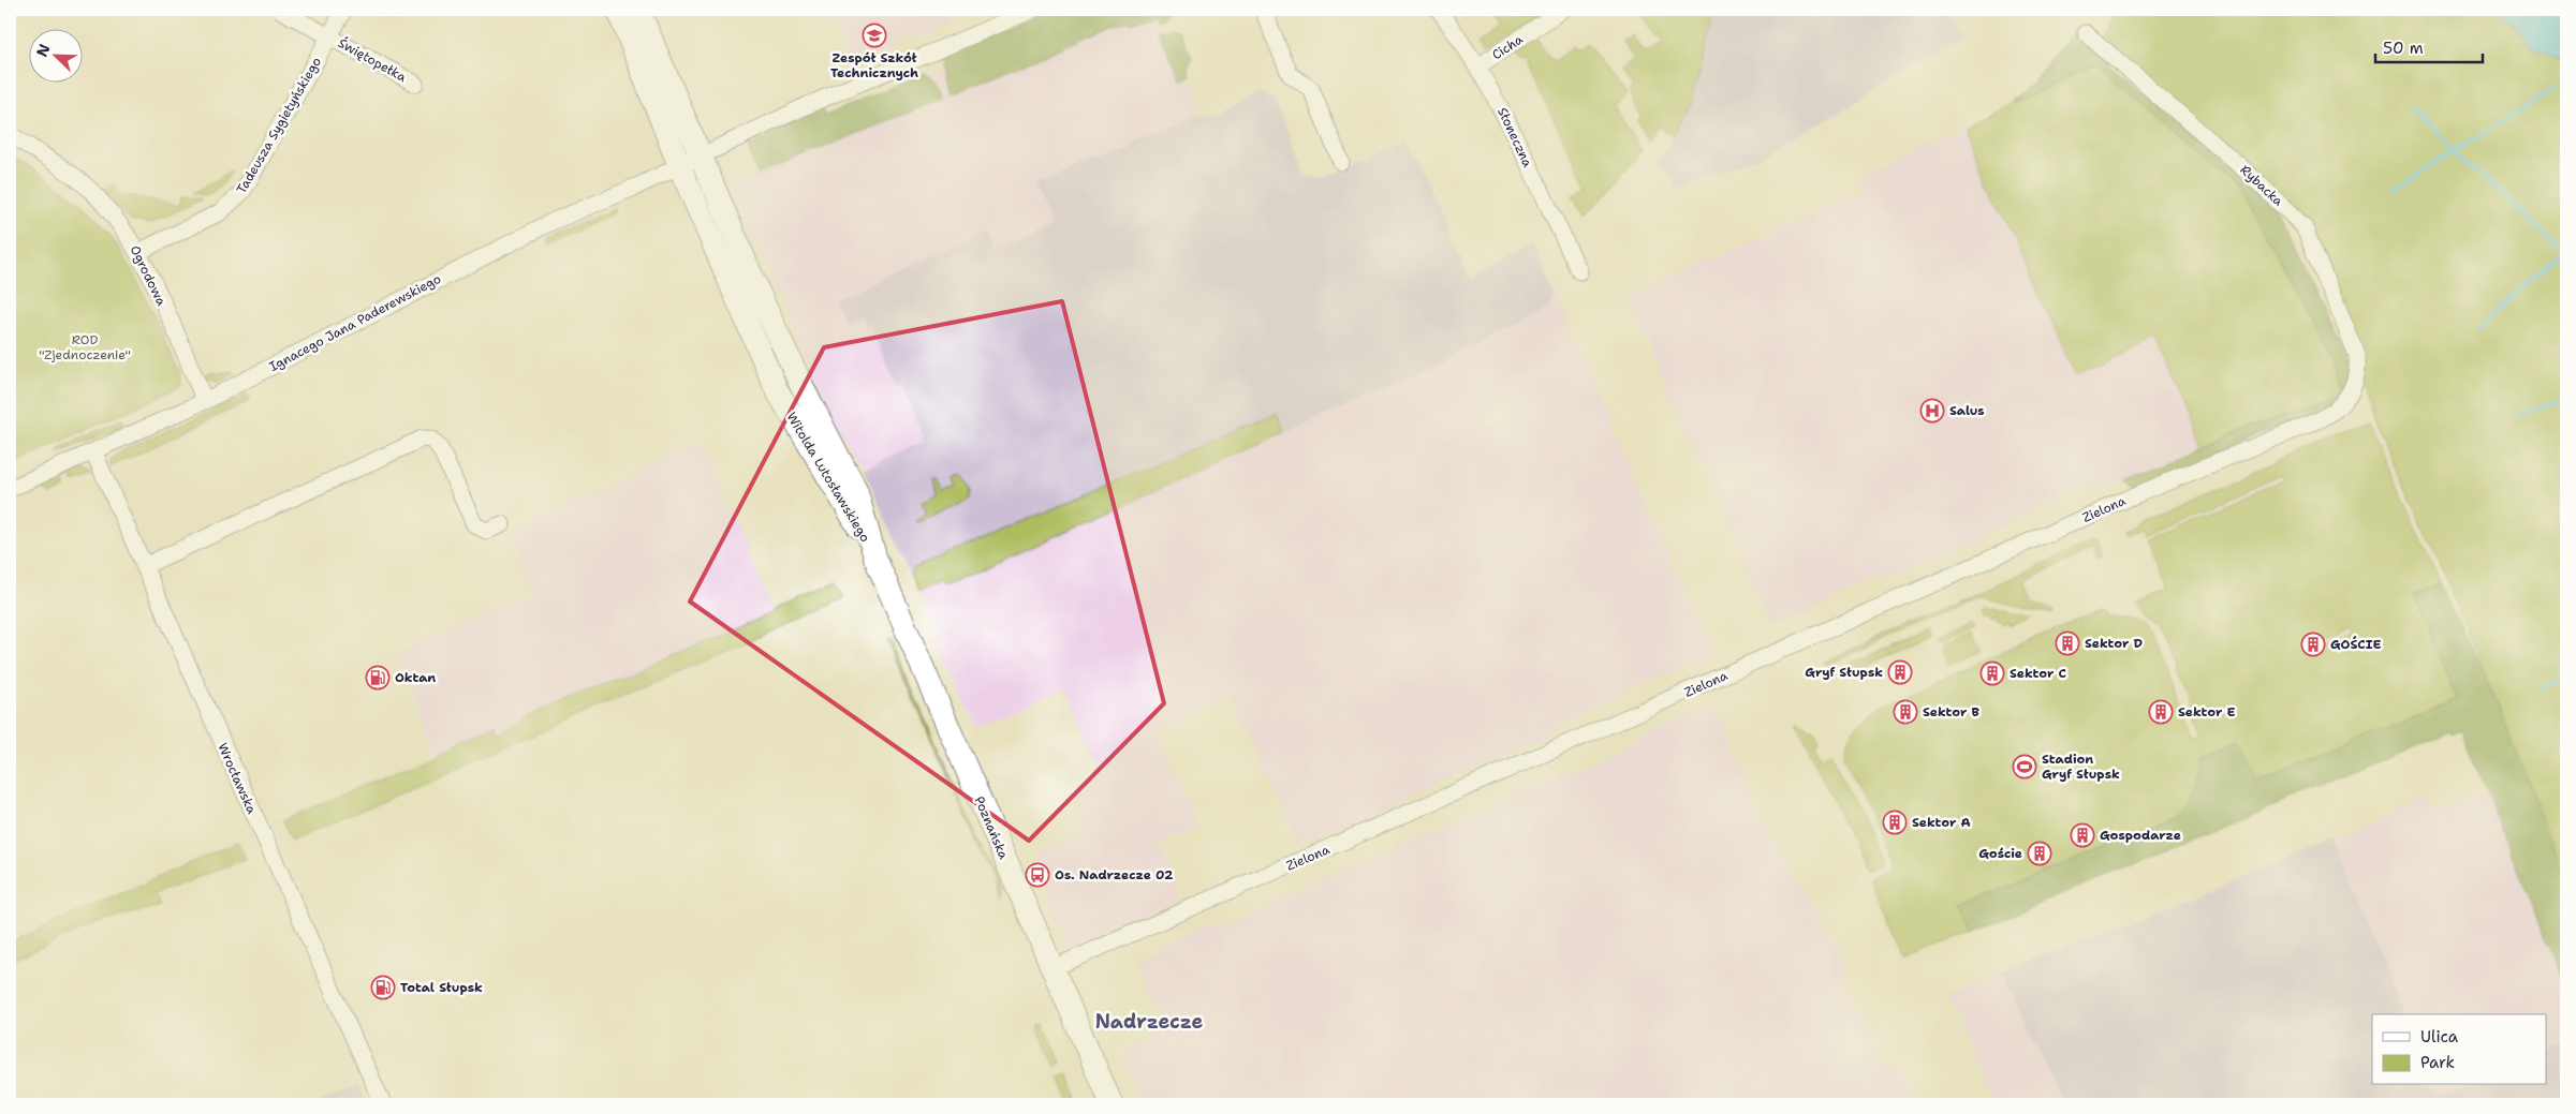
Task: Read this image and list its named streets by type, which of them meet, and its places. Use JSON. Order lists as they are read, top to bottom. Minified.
{"streets":{"main road":["Witolda Lutosławskiego","Poznańska"],"street":["Cicha","Świętopełka","Tadeusza Sygietyńskiego","Słoneczna","Rybacka","Ogrodowa","Ignacego Jana Paderewskiego","Zielona","Wrocławska"]},"crossings":[["Cicha","Słoneczna"],["Świętopełka","Tadeusza Sygietyńskiego"],["Tadeusza Sygietyńskiego","Ogrodowa"],["Rybacka","Zielona"],["Ogrodowa","Ignacego Jana Paderewskiego"],["Ignacego Jana Paderewskiego","Witolda Lutosławskiego"],["Ignacego Jana Paderewskiego","Wrocławska"],["Witolda Lutosławskiego","Poznańska"],["Zielona","Poznańska"]],"districts":["Nadrzecze"],"parks":["ROD \"Zjednoczenie\""],"places":{"school or university":["Zespół Szkół Technicznych"],"hospital":["Salus"],"building":["Sektor D","GOŚCIE","Gryf Słupsk","Sektor C","Sektor B","Sektor E","Sektor A","Gospodarze","Goście"],"fuel station":["Oktan","Total Słupsk"],"sports":["Stadion Gryf Słupsk"],"bus stop":["Os. Nadrzecze 02"]},"legend":["Ulica","Park"],"scale_bar":"50 m","north":"top left"}
